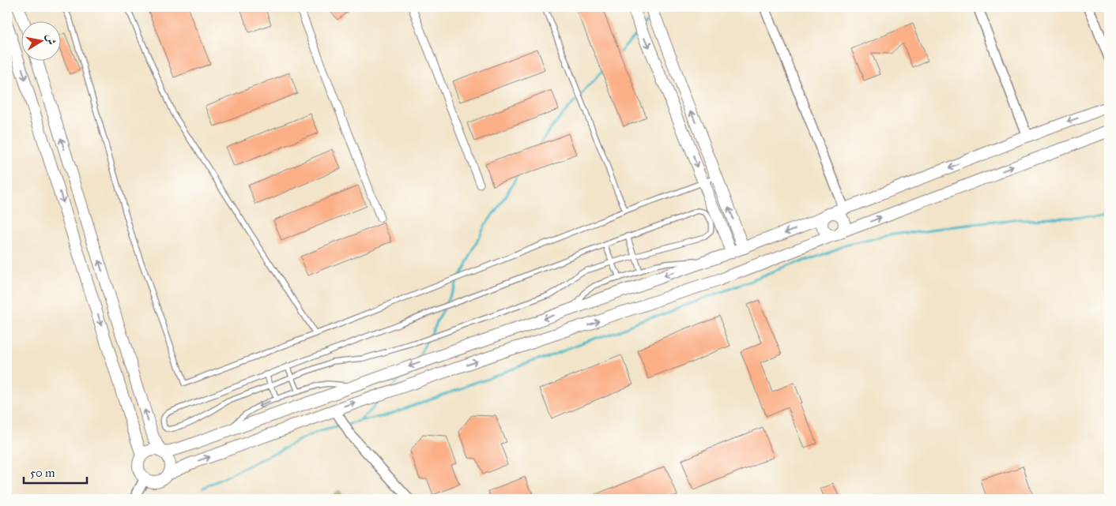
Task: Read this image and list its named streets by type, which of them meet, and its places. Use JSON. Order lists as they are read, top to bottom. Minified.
{"scale_bar":"50 m","north":"right"}
